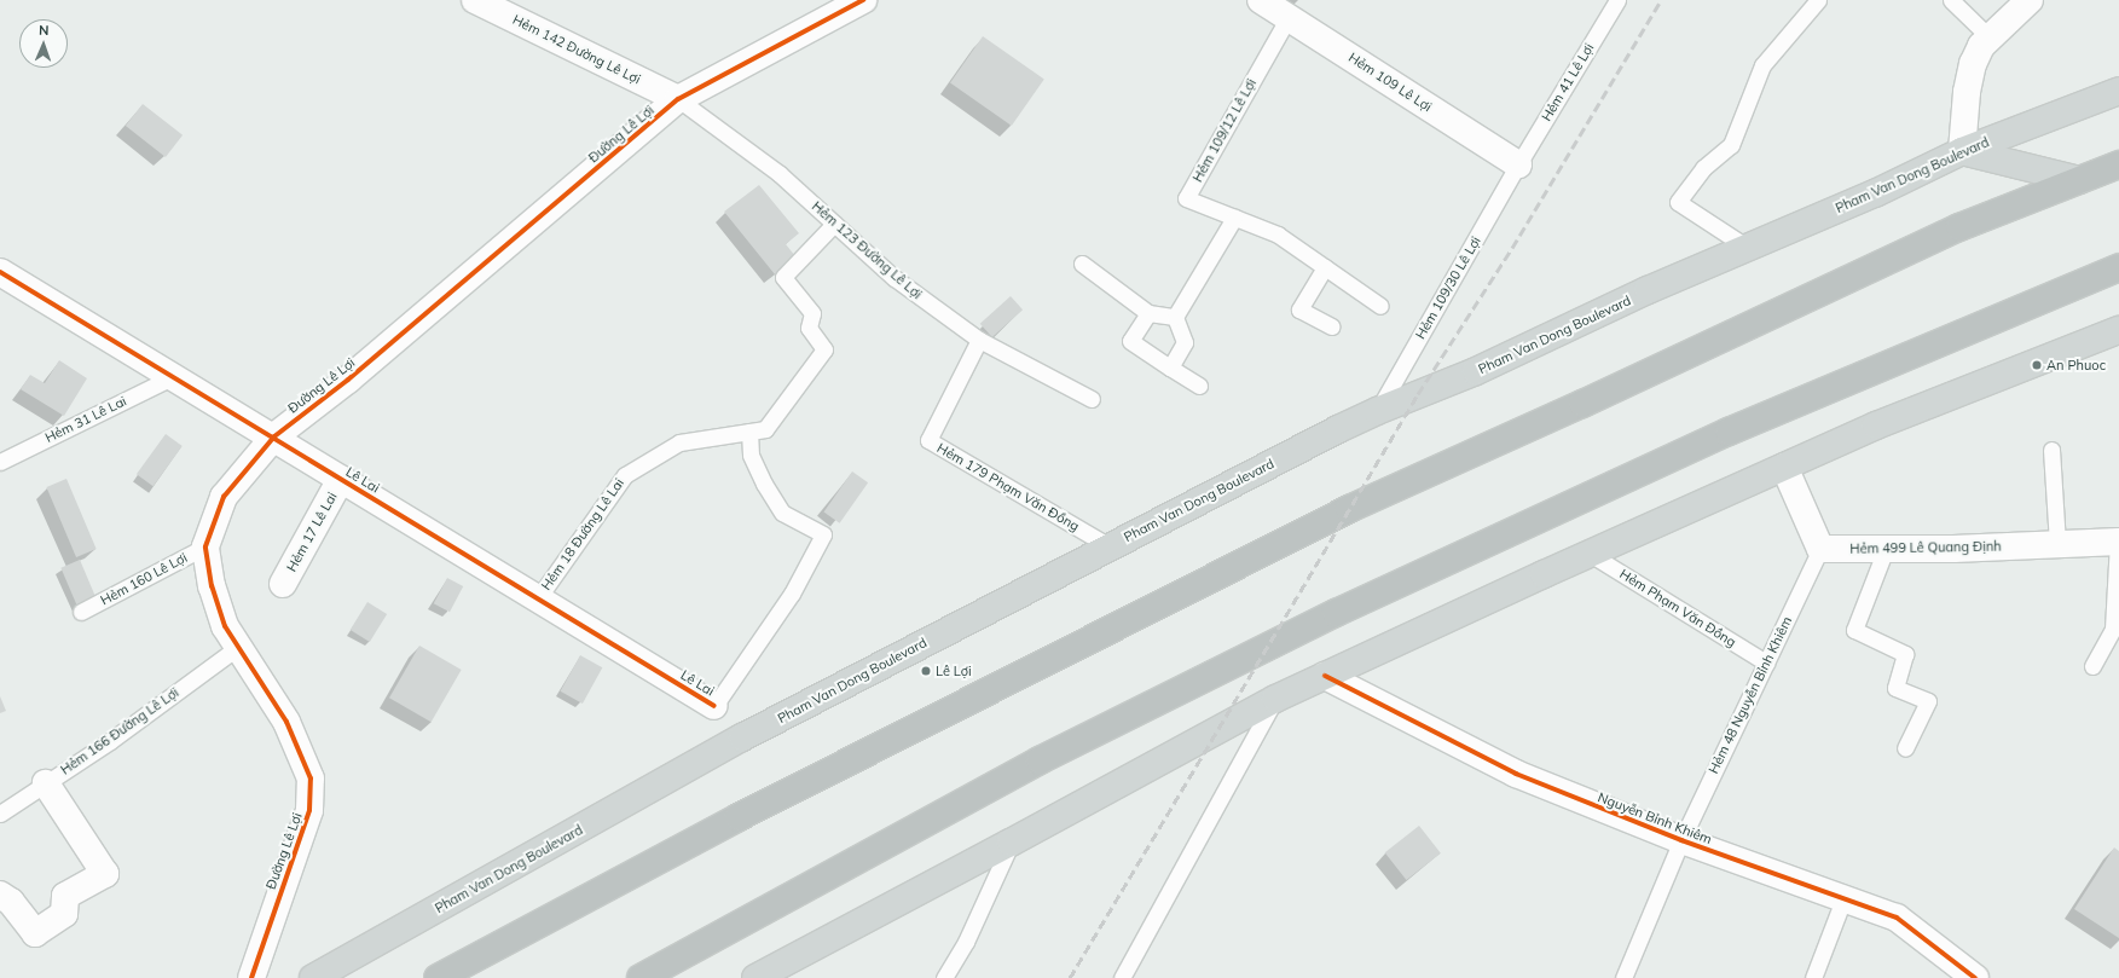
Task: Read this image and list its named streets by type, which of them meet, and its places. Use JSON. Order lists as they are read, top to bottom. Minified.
{"streets":{"main road":["Pham Van Dong Boulevard"],"street":["Hẻm 142 Đường Lê Lợi","Hẻm 109 Lê Lợi","Đường Lê Lợi","Lê Lai","Hẻm 17 Lê Lai","Hẻm 499 Lê Quang Định","Nguyễn Bỉnh Khiêm"],"lane":["Hẻm 41 Lê Lợi","Hẻm 109/12 Lê Lợi","Hẻm 123 Đường Lê Lợi","Hẻm 109/30 Lê Lợi","Hẻm 31 Lê Lai","Hẻm 179 Phạm Văn Đồng","Hẻm 18 Đường Lê Lai","Hẻm 160 Lê Lợi","Hẻm Phạm Văn Đồng","Hẻm 48 Nguyễn Bỉnh Khiêm","Hẻm 166 Đường Lê Lợi"]},"crossings":[["Hẻm 142 Đường Lê Lợi","Đường Lê Lợi"],["Hẻm 142 Đường Lê Lợi","Hẻm 123 Đường Lê Lợi"],["Hẻm 109 Lê Lợi","Hẻm 41 Lê Lợi"],["Hẻm 109 Lê Lợi","Hẻm 109/12 Lê Lợi"],["Hẻm 109 Lê Lợi","Hẻm 109/30 Lê Lợi"],["Hẻm 41 Lê Lợi","Hẻm 109/30 Lê Lợi"],["Đường Lê Lợi","Hẻm 123 Đường Lê Lợi"],["Đường Lê Lợi","Lê Lai"],["Đường Lê Lợi","Hẻm 160 Lê Lợi"],["Đường Lê Lợi","Hẻm 166 Đường Lê Lợi"],["Pham Van Dong Boulevard","Hẻm 109/30 Lê Lợi"],["Pham Van Dong Boulevard","Hẻm 179 Phạm Văn Đồng"],["Hẻm 123 Đường Lê Lợi","Hẻm 179 Phạm Văn Đồng"],["Hẻm 123 Đường Lê Lợi","Hẻm 18 Đường Lê Lai"],["Hẻm 31 Lê Lai","Lê Lai"],["Lê Lai","Hẻm 17 Lê Lai"],["Lê Lai","Hẻm 18 Đường Lê Lai"],["Hẻm 499 Lê Quang Định","Hẻm 48 Nguyễn Bỉnh Khiêm"],["Hẻm Phạm Văn Đồng","Hẻm 48 Nguyễn Bỉnh Khiêm"],["Hẻm 48 Nguyễn Bỉnh Khiêm","Nguyễn Bỉnh Khiêm"]],"places":["An Phuoc","Lê Lợi"],"north":"top"}
